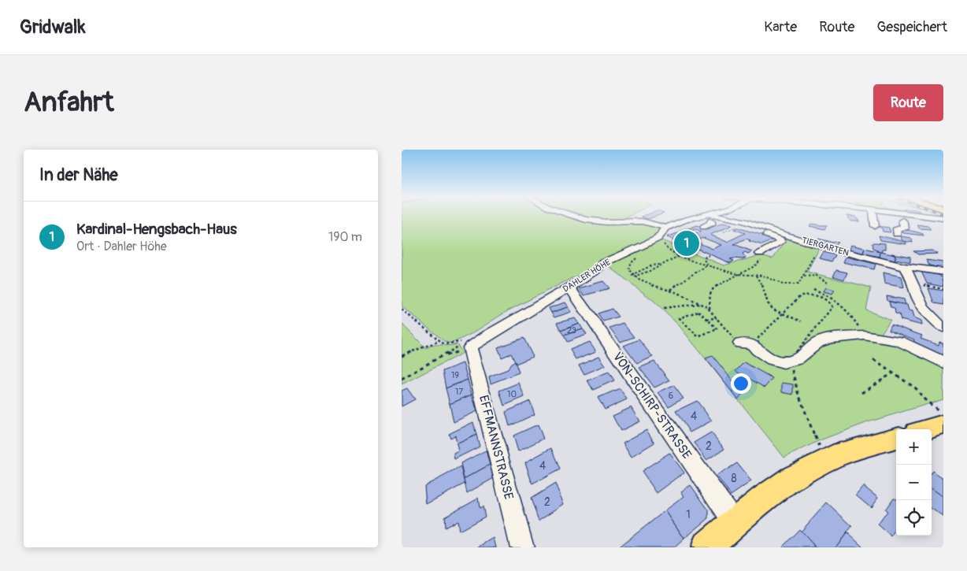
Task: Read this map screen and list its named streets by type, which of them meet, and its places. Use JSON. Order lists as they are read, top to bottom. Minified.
{"streets":{"street":["TIERGARTEN","DAHLER HÖHE","VON-SCHIRP-STRASSE","EFFMANNSTRASSE"]},"crossings":[["TIERGARTEN","DAHLER HÖHE"],["DAHLER HÖHE","VON-SCHIRP-STRASSE"],["DAHLER HÖHE","EFFMANNSTRASSE"]],"house_numbers":["23","19","17","10","6","4","2","4","8","2","1"],"page":{"header":"Gridwalk","nav":["Karte","Route","Gespeichert"],"buttons":"Route","title":"Anfahrt","heading":"In der Nähe","list":[{"mark":"1","name":"Kardinal-Hengsbach-Haus","note":"Ort · Dahler Höhe","value":"190 m"}],"pins":"1","map_buttons":["+","−"]}}
